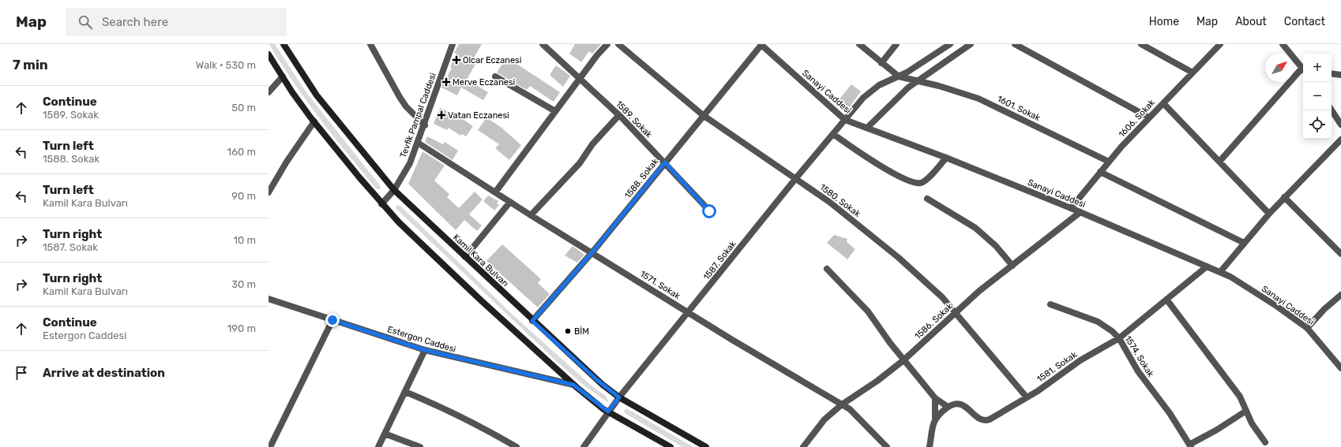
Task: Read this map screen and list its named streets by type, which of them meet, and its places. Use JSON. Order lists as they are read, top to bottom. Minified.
{"streets":{"main road":["Kamil Kara Bulvarı"],"street":["Sanayi Caddesi","1601. Sokak","Tevfik Pampal Caddesi","1606. Sokak","1589. Sokak","1588. Sokak","1580. Sokak","1587. Sokak","1571. Sokak","1586. Sokak","Estergon Caddesi","1574. Sokak","1581. Sokak"]},"crossings":[["Sanayi Caddesi","1606. Sokak"],["Sanayi Caddesi","1588. Sokak"],["Sanayi Caddesi","1587. Sokak"],["Sanayi Caddesi","1586. Sokak"],["Sanayi Caddesi","1581. Sokak"],["1601. Sokak","1606. Sokak"],["1601. Sokak","1587. Sokak"],["Tevfik Pampal Caddesi","Kamil Kara Bulvarı"],["Tevfik Pampal Caddesi","1571. Sokak"],["1589. Sokak","1588. Sokak"],["1588. Sokak","1580. Sokak"],["1588. Sokak","Kamil Kara Bulvarı"],["1588. Sokak","1571. Sokak"],["1580. Sokak","1587. Sokak"],["1580. Sokak","1586. Sokak"],["1580. Sokak","1581. Sokak"],["Kamil Kara Bulvarı","1587. Sokak"],["1587. Sokak","1571. Sokak"],["1571. Sokak","1586. Sokak"],["1574. Sokak","1581. Sokak"]],"places":{"health":["Olcar Eczanesi","Merve Eczanesi","Vatan Eczanesi"],"other":["BİM"]},"north":"top right","page":{"header":"Map","search":"Search here","nav":["Home","Map","About","Contact"],"heading":["7 min","Walk · 530 m"],"map_buttons":["+","−"],"list":[["Continue","1589. Sokak","50 m"],["Turn left","1588. Sokak","160 m"],["Turn left","Kamil Kara Bulvarı","90 m"],["Turn right","1587. Sokak","10 m"],["Turn right","Kamil Kara Bulvarı","30 m"],["Continue","Estergon Caddesi","190 m"],"Arrive at destination"]}}
